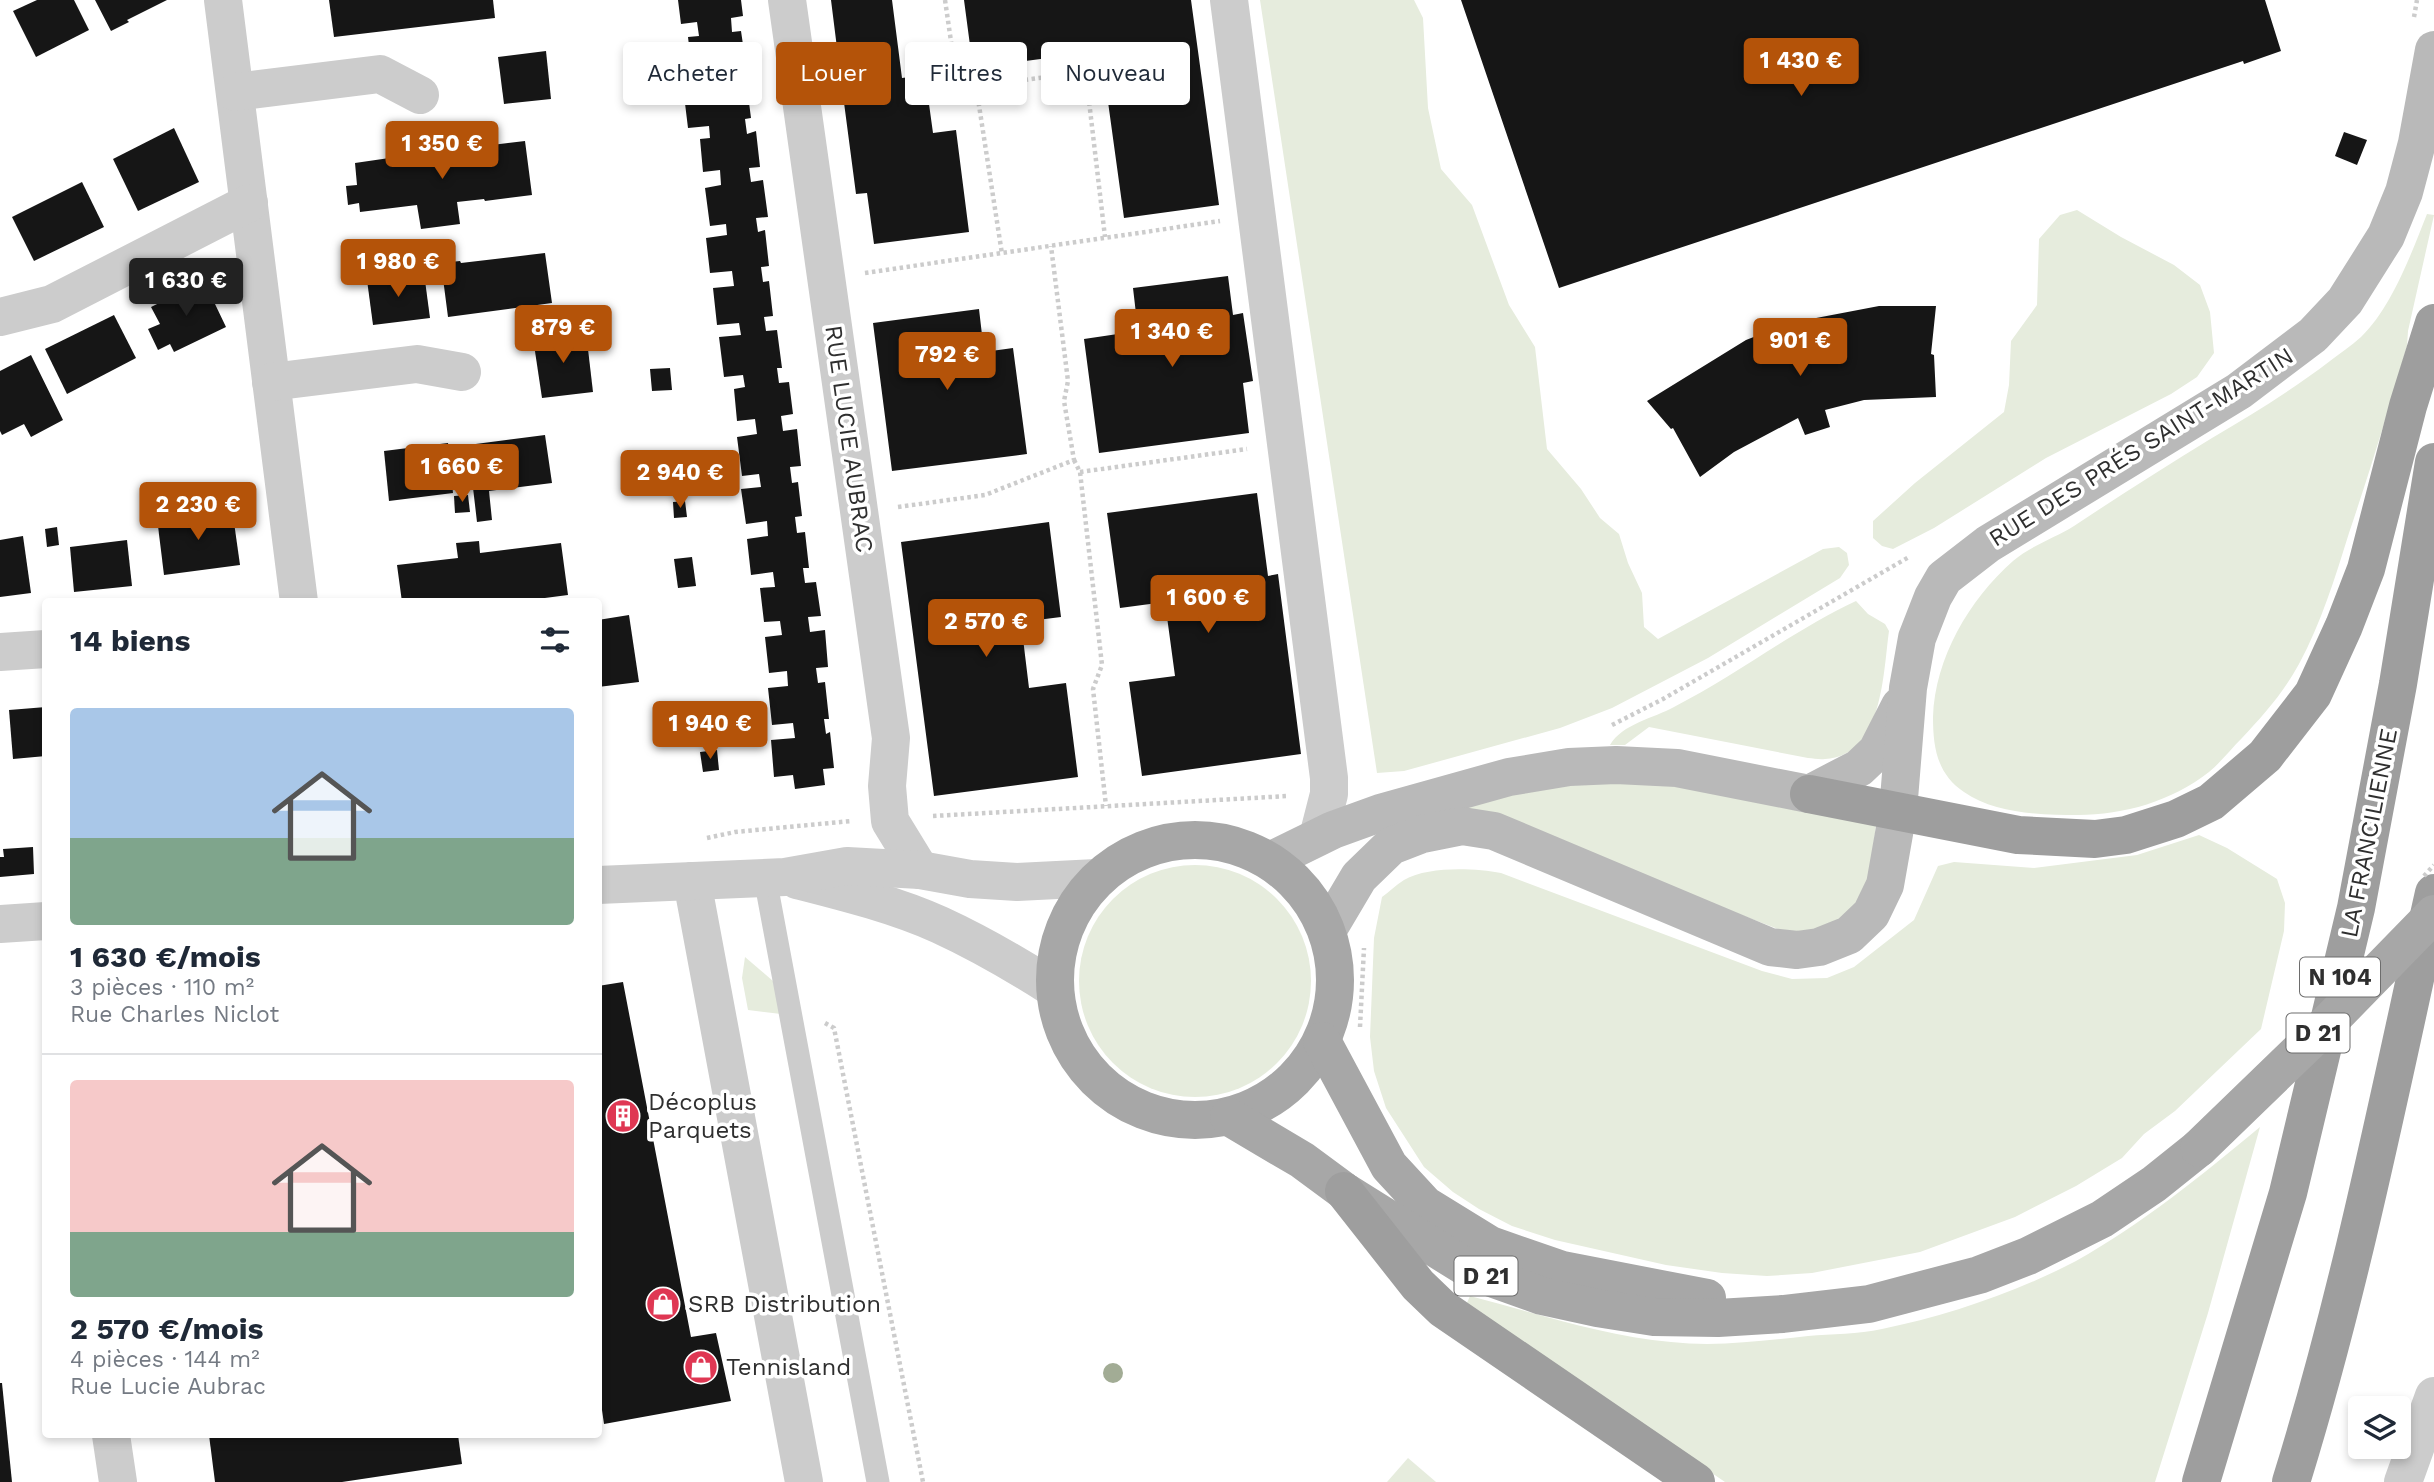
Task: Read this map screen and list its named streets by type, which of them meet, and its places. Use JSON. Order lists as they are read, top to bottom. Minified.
{"streets":{"highway":["LA FRANCILIENNE","N 104"],"main road":["RUE DES PRÉS SAINT-MARTIN","D 21"],"street":["RUE LUCIE AUBRAC"]},"places":{"building":["Décoplus Parquets"],"shop":["SRB Distribution","Tennisland"]},"page":{"price":["1 430 €","1 350 €","1 980 €","1 630 €","879 €","1 340 €","901 €","792 €","1 660 €","2 940 €","2 230 €","1 600 €","2 570 €","1 940 €"],"chip":["Acheter","Louer","Filtres","Nouveau"],"heading":"14 biens","list":[{"name":"1 630 €/mois","note":"3 pièces · 110 m² · Rue Charles Niclot"},{"name":"2 570 €/mois","note":"4 pièces · 144 m² · Rue Lucie Aubrac"}]}}
